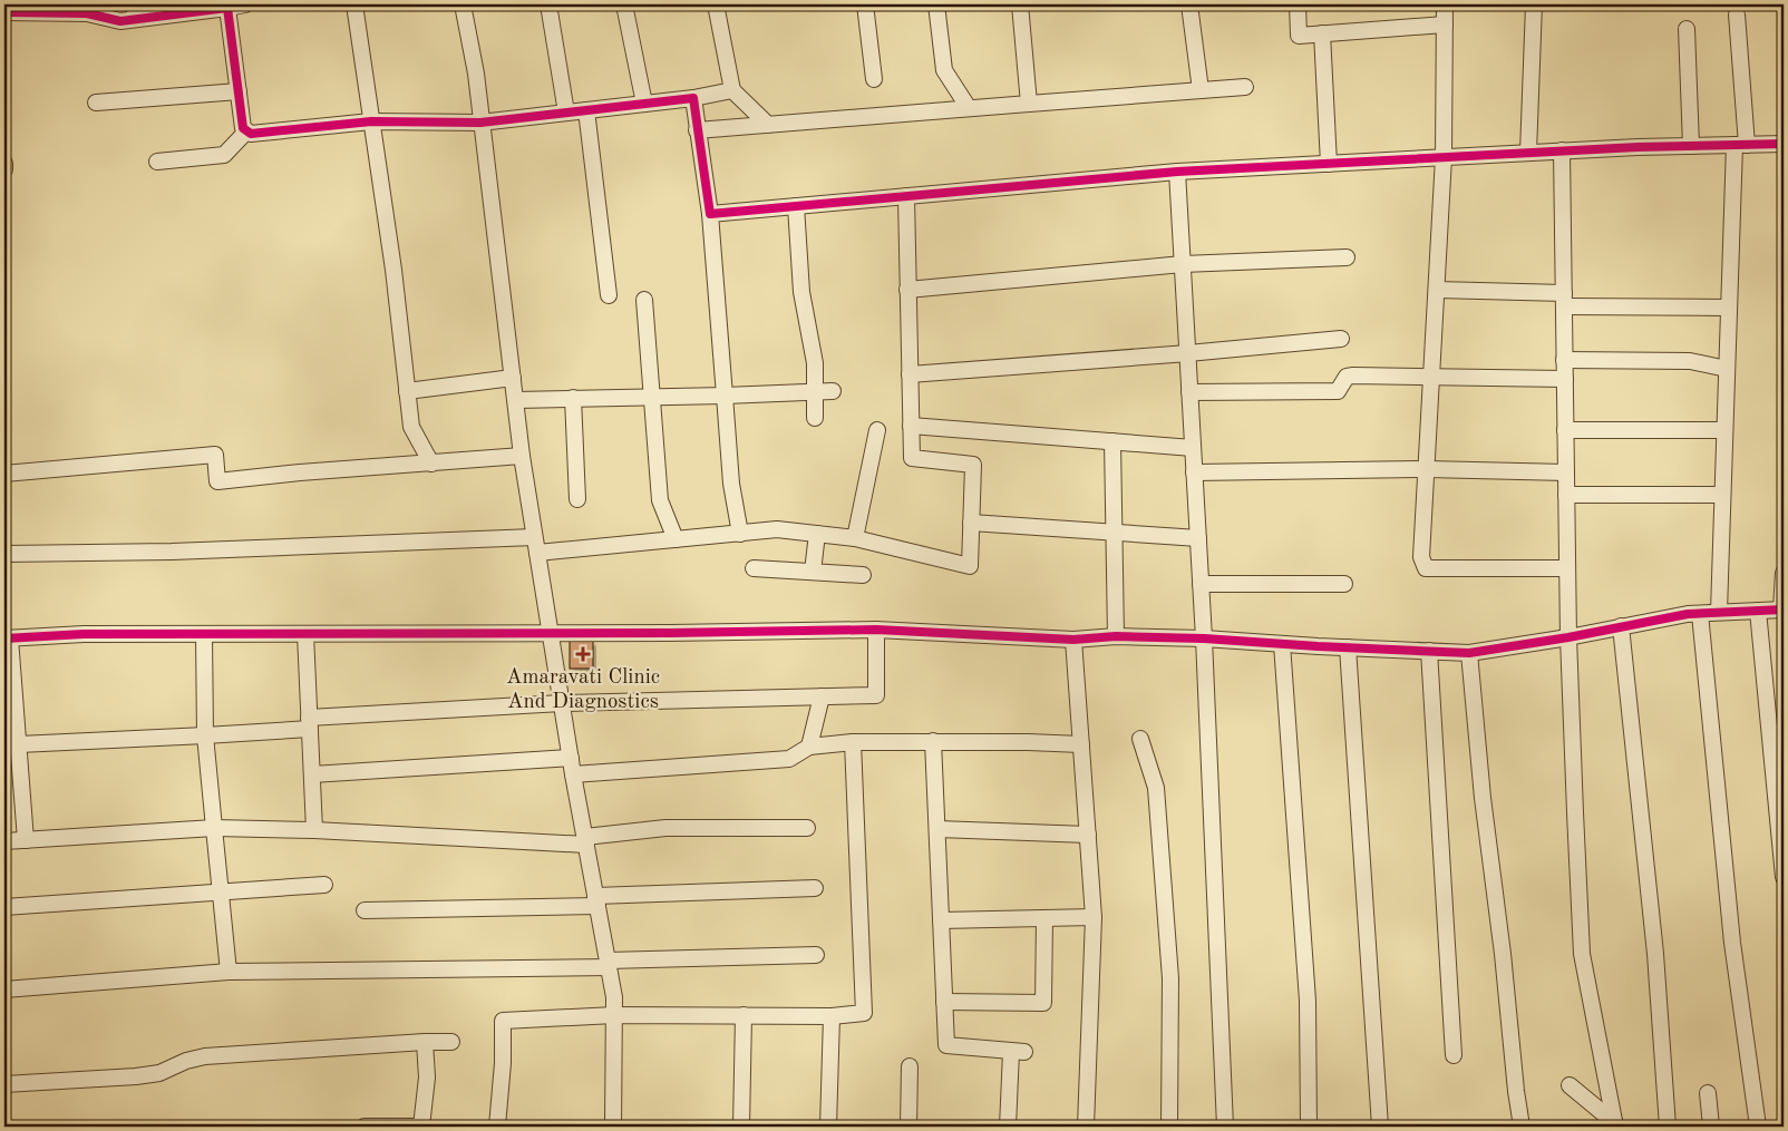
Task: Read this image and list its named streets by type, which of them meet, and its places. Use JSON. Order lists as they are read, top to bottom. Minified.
{"places":{"health":["Amaravati Clinic And Diagnostics"]}}
